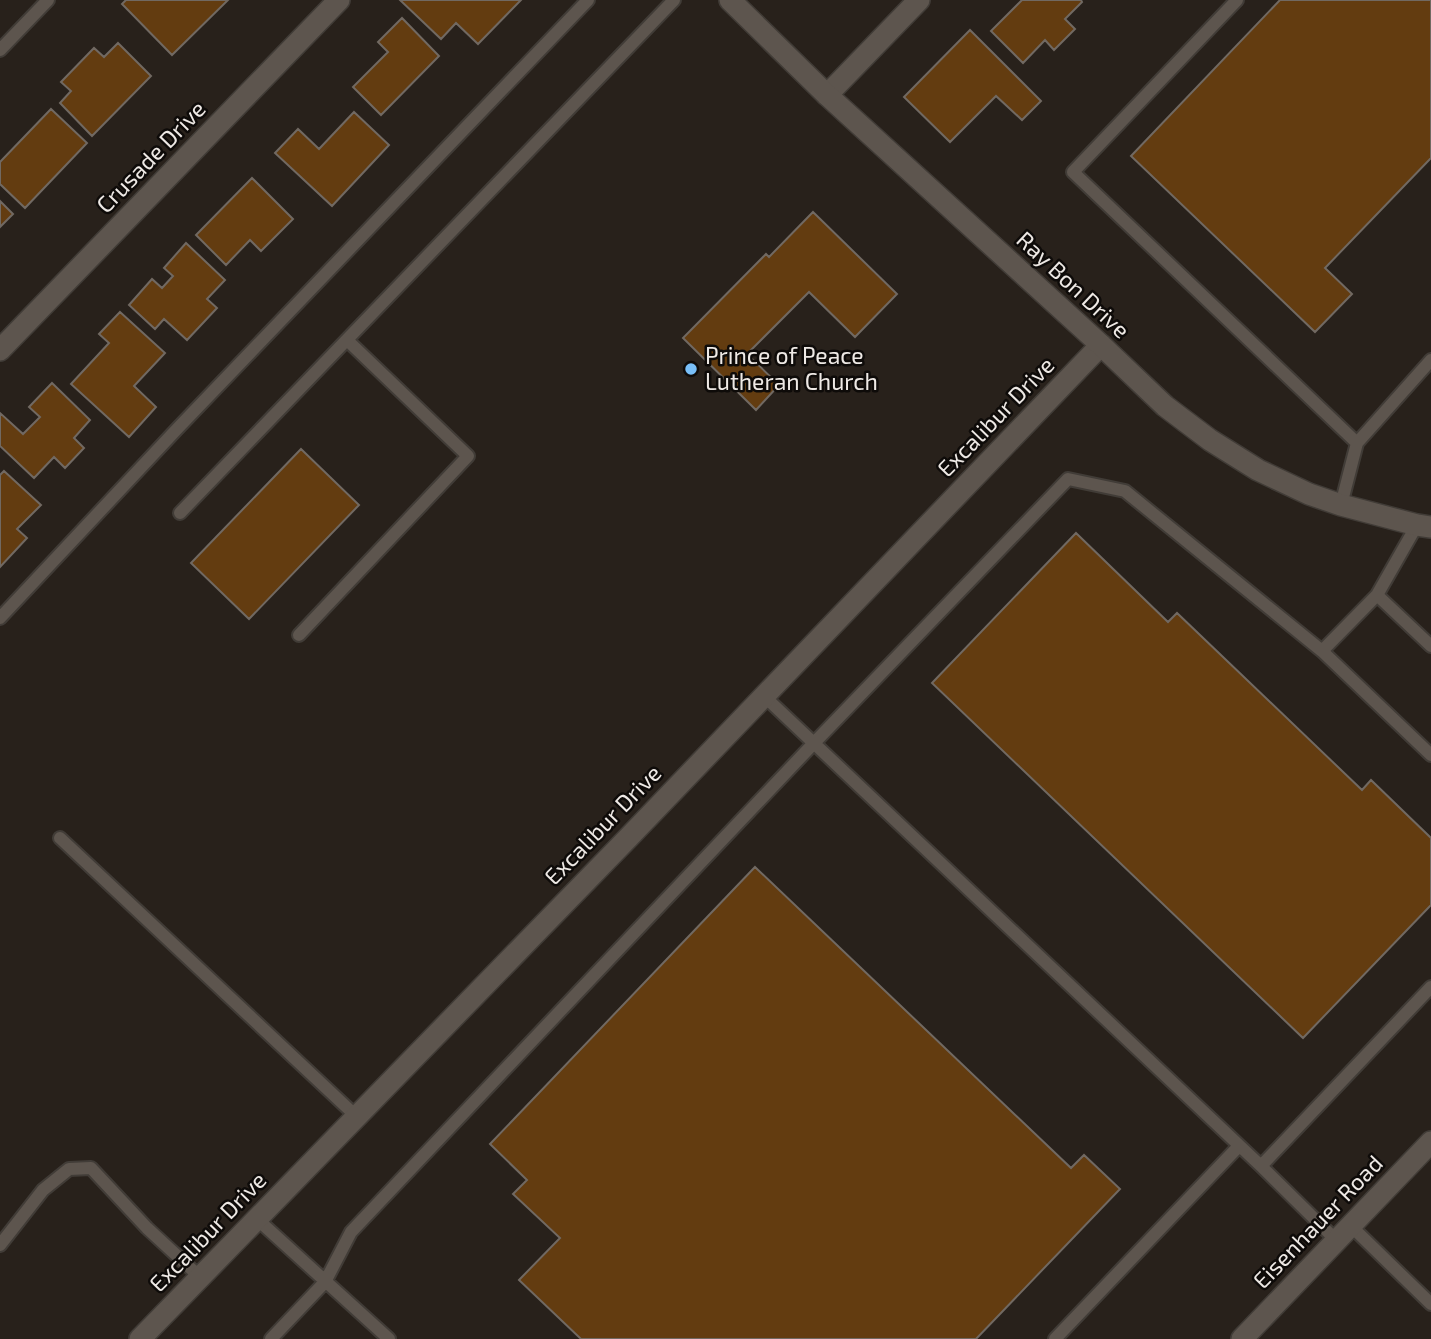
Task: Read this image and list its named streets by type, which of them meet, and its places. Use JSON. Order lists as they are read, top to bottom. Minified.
{"streets":{"street":["Crusade Drive","Ray Bon Drive","Excalibur Drive","Eisenhauer Road"]},"crossings":[["Ray Bon Drive","Excalibur Drive"]],"places":["Prince of Peace Lutheran Church"]}
